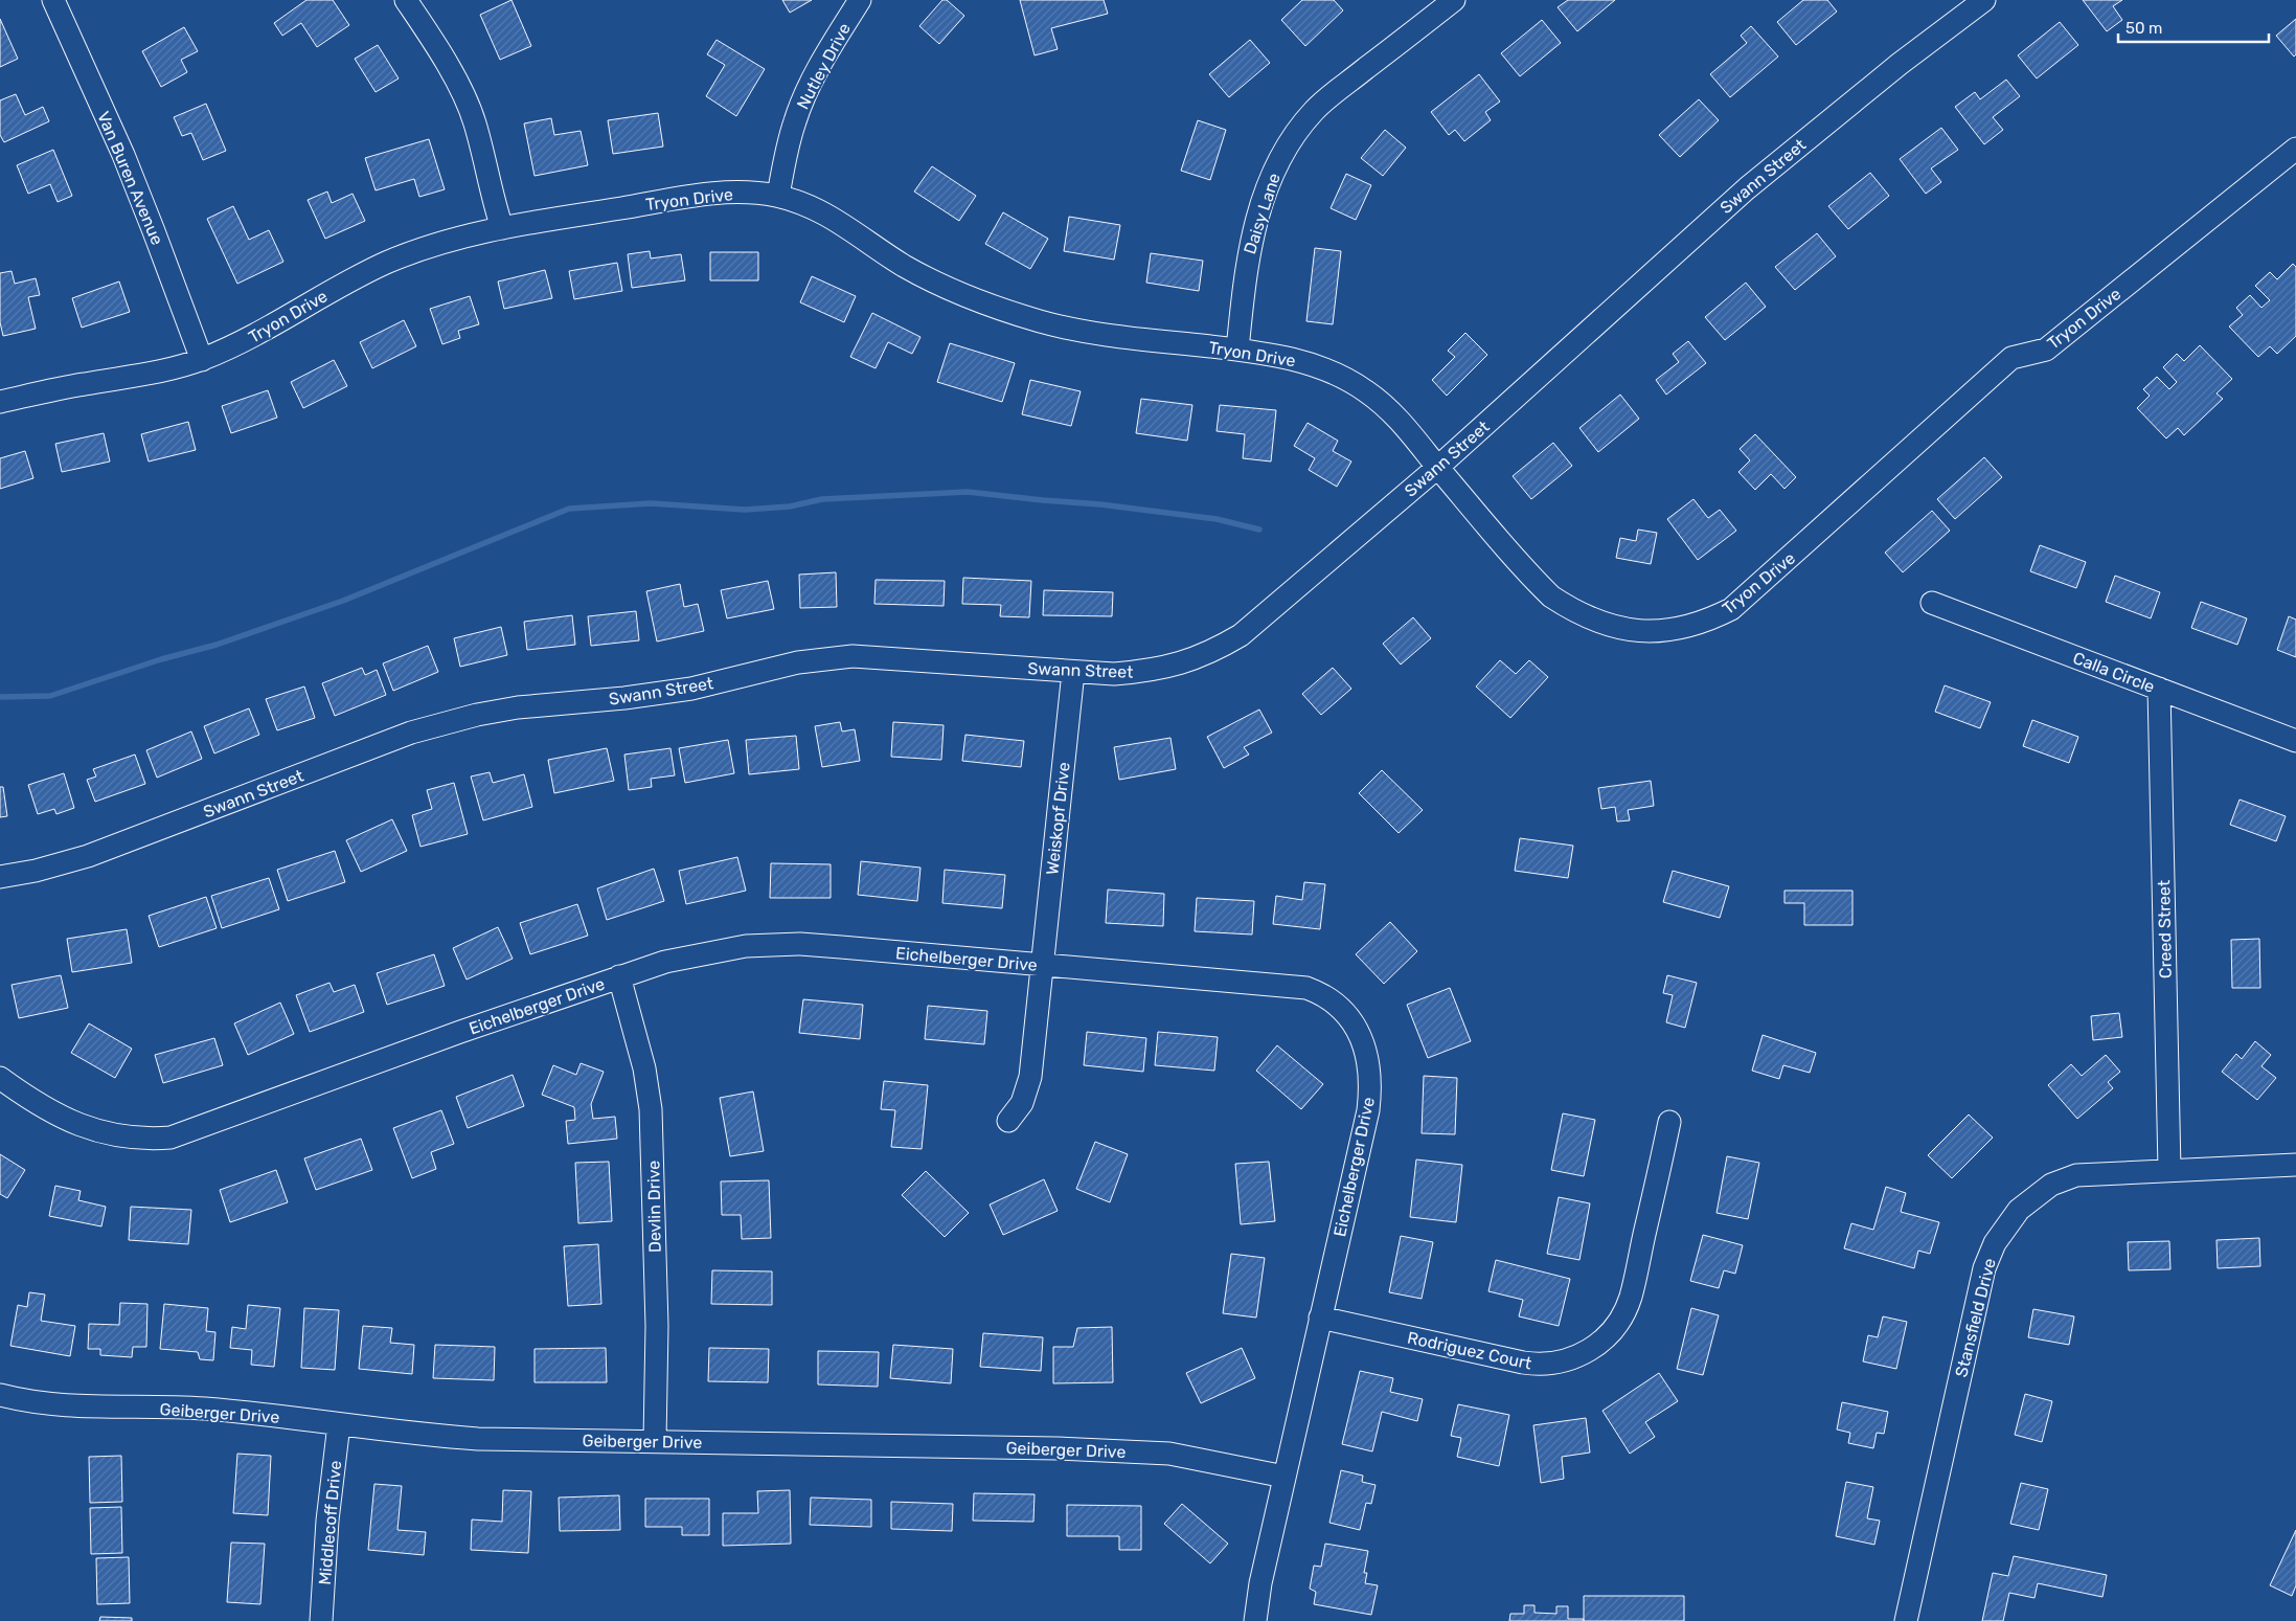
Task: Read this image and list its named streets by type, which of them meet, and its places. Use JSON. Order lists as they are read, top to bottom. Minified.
{"streets":{"street":["Nutley Drive","Swann Street","Van Buren Avenue","Tryon Drive","Daisy Lane","Calla Circle","Weiskopf Drive","Creed Street","Eichelberger Drive","Devlin Drive","Stansfield Drive","Rodriguez Court","Geiberger Drive","Middlecoff Drive"]},"crossings":[["Nutley Drive","Tryon Drive"],["Swann Street","Tryon Drive"],["Swann Street","Weiskopf Drive"],["Van Buren Avenue","Tryon Drive"],["Tryon Drive","Daisy Lane"],["Calla Circle","Creed Street"],["Weiskopf Drive","Eichelberger Drive"],["Creed Street","Stansfield Drive"],["Eichelberger Drive","Devlin Drive"],["Eichelberger Drive","Rodriguez Court"],["Eichelberger Drive","Geiberger Drive"],["Devlin Drive","Geiberger Drive"],["Geiberger Drive","Middlecoff Drive"]],"scale_bar":"50 m"}
